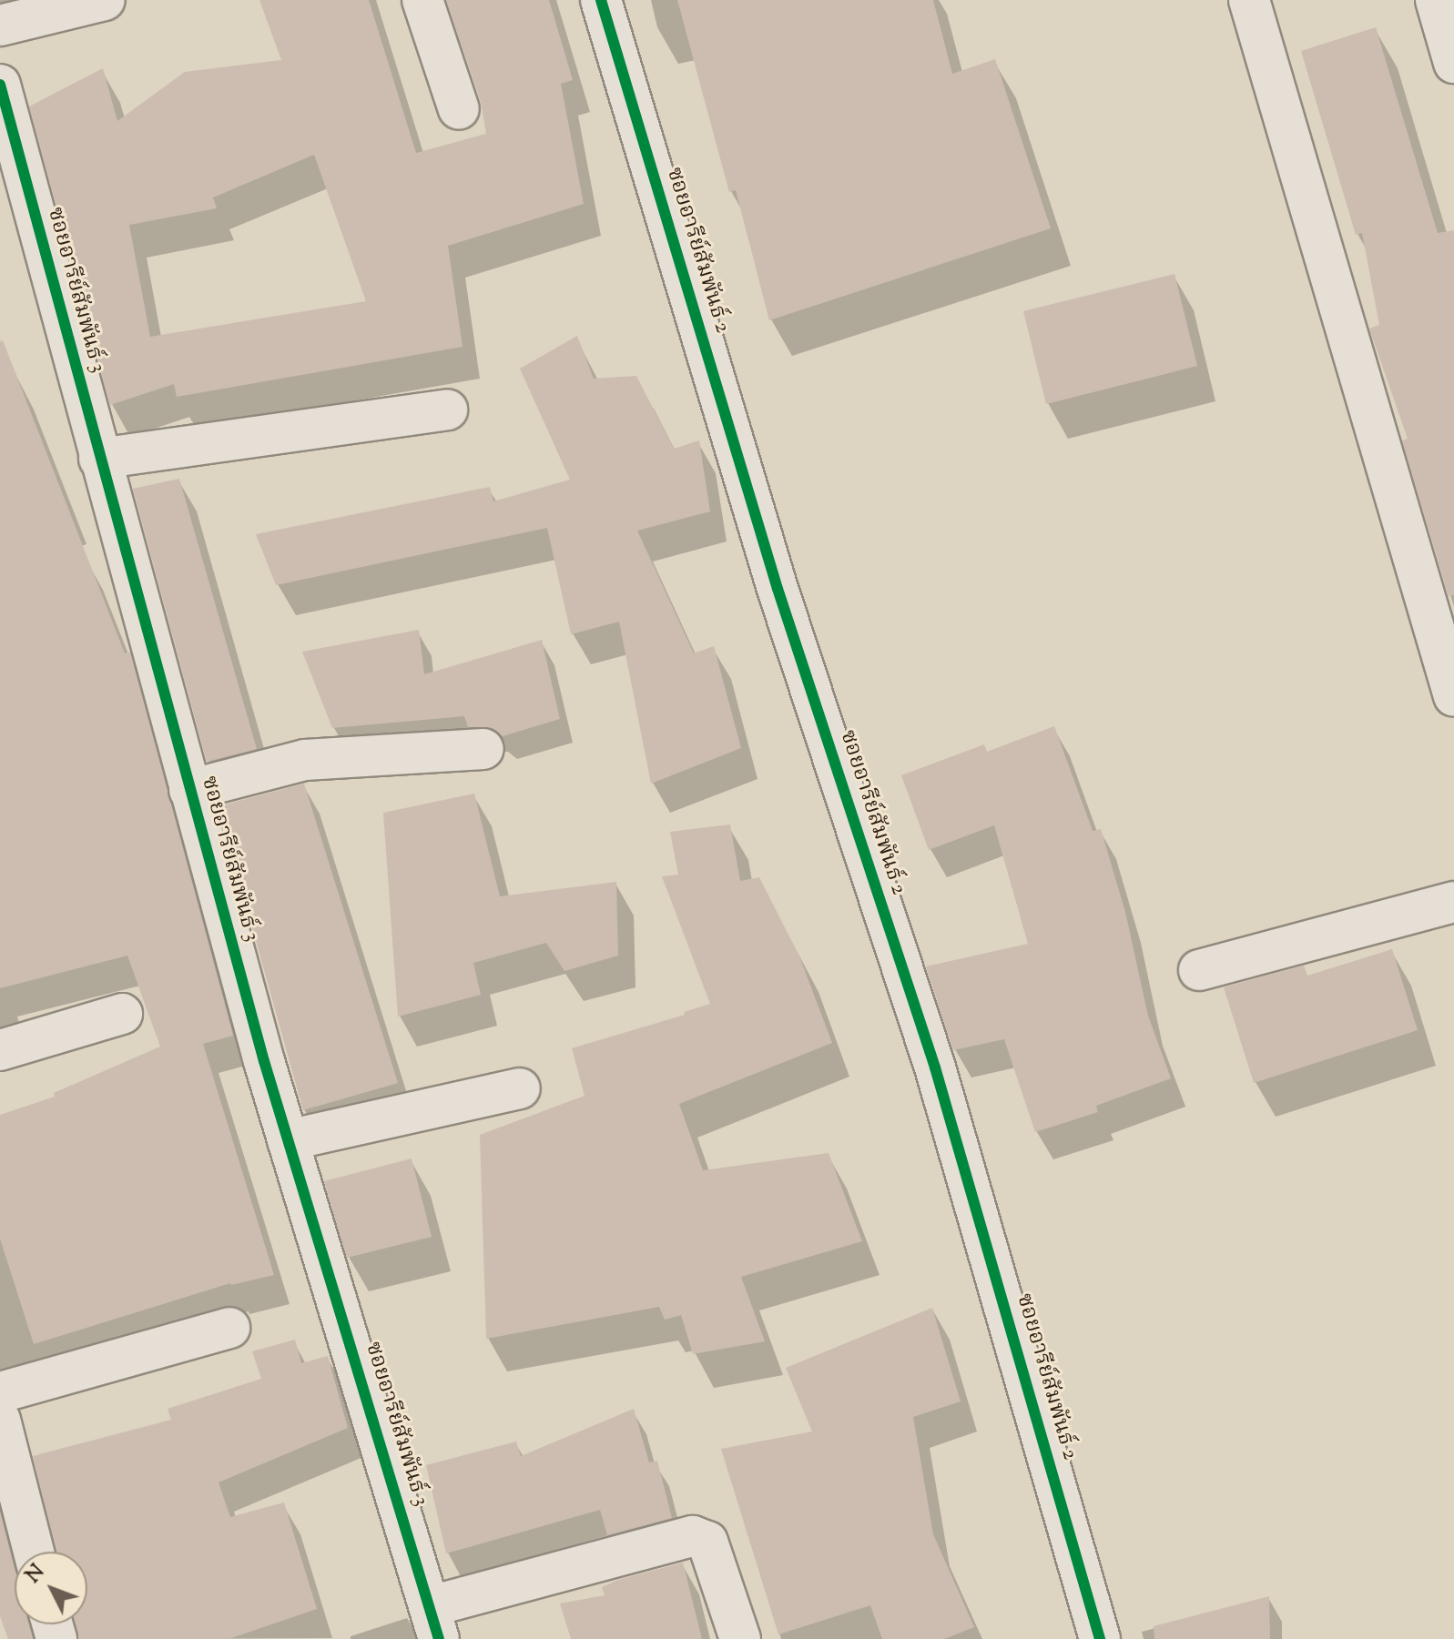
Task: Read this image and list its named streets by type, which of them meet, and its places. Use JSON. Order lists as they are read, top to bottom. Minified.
{"streets":{"street":["ซอยอารีย์สัมพันธ์ 2","ซอยอารีย์สัมพันธ์ 3"]},"north":"top left"}
